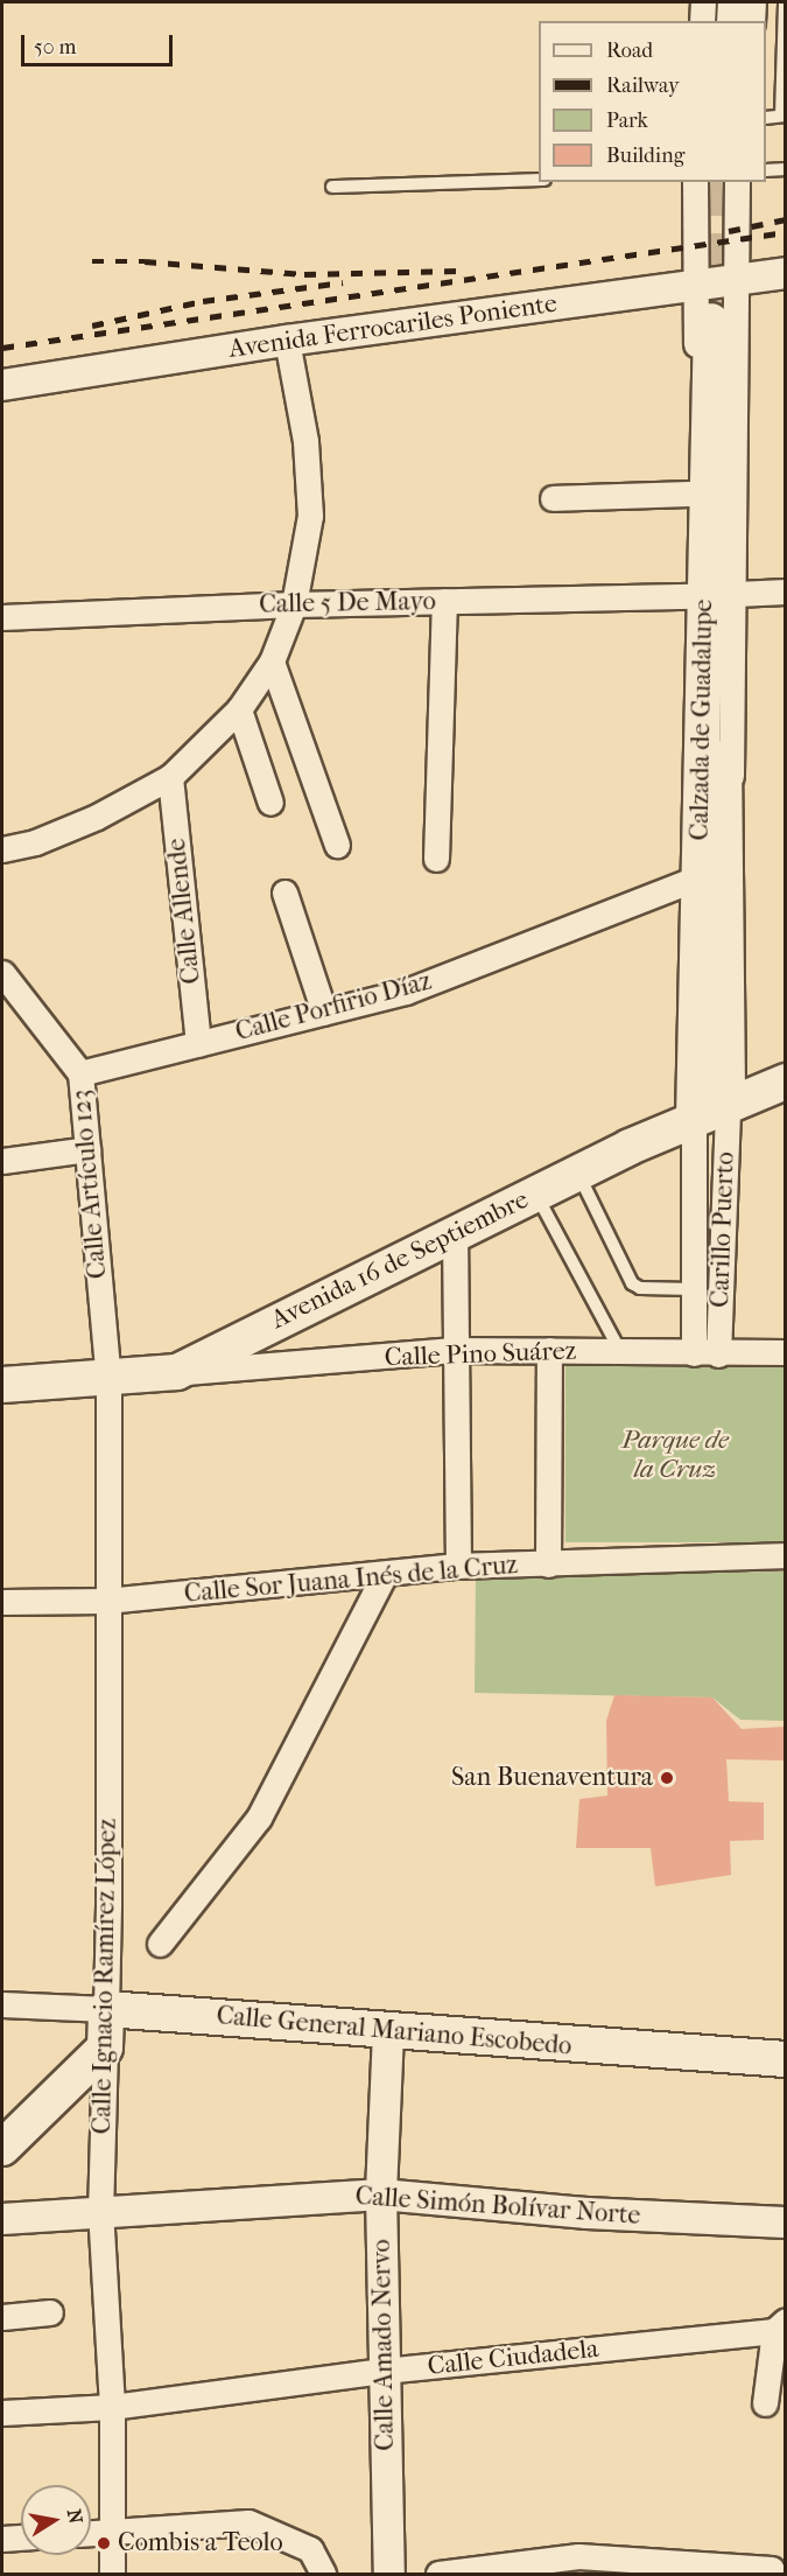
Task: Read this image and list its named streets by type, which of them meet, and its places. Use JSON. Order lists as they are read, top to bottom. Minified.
{"streets":{"main road":["Calzada de Guadalupe","Avenida 16 de Septiembre","Calle Ignacio Ramírez López","Calle General Mariano Escobedo"],"street":["Avenida Ferrocariles Poniente","Calle 5 De Mayo","Calle Allende","Calle Porfirio Díaz","Calle Artículo 123","Carillo Puerto","Calle Pino Suárez","Calle Sor Juana Inés de la Cruz","Calle Simón Bolívar Norte","Calle Amado Nervo","Calle Ciudadela"]},"crossings":[["Calzada de Guadalupe","Calle Porfirio Díaz"],["Calzada de Guadalupe","Carillo Puerto"],["Calzada de Guadalupe","Avenida 16 de Septiembre"],["Calle Allende","Calle Porfirio Díaz"],["Calle Porfirio Díaz","Calle Artículo 123"],["Calle Artículo 123","Avenida 16 de Septiembre"],["Calle Artículo 123","Calle Ignacio Ramírez López"],["Carillo Puerto","Avenida 16 de Septiembre"],["Carillo Puerto","Calle Pino Suárez"],["Avenida 16 de Septiembre","Calle Pino Suárez"],["Avenida 16 de Septiembre","Calle Ignacio Ramírez López"],["Calle Sor Juana Inés de la Cruz","Calle Ignacio Ramírez López"],["Calle Ignacio Ramírez López","Calle General Mariano Escobedo"],["Calle Ignacio Ramírez López","Calle Simón Bolívar Norte"],["Calle Ignacio Ramírez López","Calle Ciudadela"],["Calle General Mariano Escobedo","Calle Amado Nervo"],["Calle Simón Bolívar Norte","Calle Amado Nervo"],["Calle Amado Nervo","Calle Ciudadela"]],"parks":["Parque de la Cruz"],"places":["San Buenaventura","Combis a Teolo"],"legend":["Road","Railway","Park","Building"],"scale_bar":"50 m","north":"right"}
